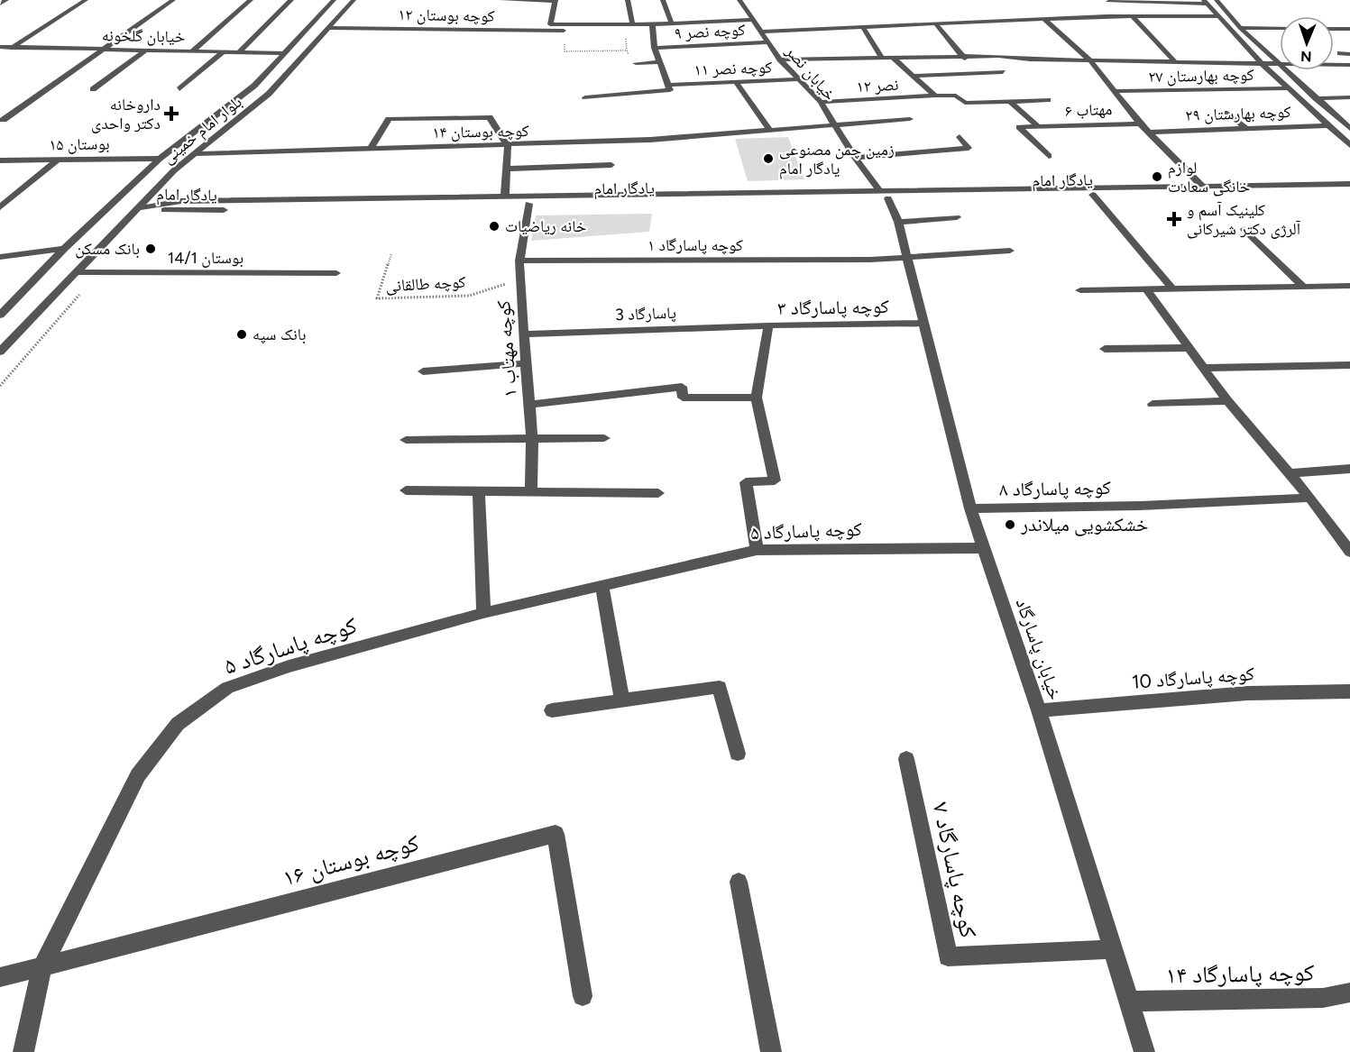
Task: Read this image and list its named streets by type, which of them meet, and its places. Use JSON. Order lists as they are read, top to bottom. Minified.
{"streets":{"street":["کوچه بوستان ۱۲","کوچه نصر ۹","خیابان گلخونه","کوچه نصر ۱۱","خیابان نصر","کوچه بهارستان ۲۷","نصر ۱۲","مهتاب ۶","کوچه بهارستان ۲۹","بلوار امام خمینی","کوچه بوستان ۱۴","بوستان ۱۵","یادگار امام","کوچه پاسارگاد ۱","بوستان 14/1","کوچه پاسارگاد ۳","پاسارگاد 3","کوچه مهتاب ۱","کوچه پاسارگاد ۸","کوچه پاسارگاد ۵","خیابان پاسارگاد","کوچه پاسارگاد 10","کوچه بوستان ۱۶","کوچه پاسارگاد ۷","کوچه پاسارگاد ۱۴"],"path":["کوچه طالقانی"]},"crossings":[["کوچه بوستان ۱۲","بلوار امام خمینی"],["کوچه نصر ۹","خیابان نصر"],["خیابان گلخونه","بلوار امام خمینی"],["کوچه نصر ۱۱","خیابان نصر"],["خیابان نصر","نصر ۱۲"],["خیابان نصر","کوچه بوستان ۱۴"],["خیابان نصر","یادگار امام"],["بلوار امام خمینی","کوچه بوستان ۱۴"],["بلوار امام خمینی","بوستان ۱۵"],["بلوار امام خمینی","یادگار امام"],["بلوار امام خمینی","بوستان 14/1"],["یادگار امام","کوچه مهتاب ۱"],["یادگار امام","خیابان پاسارگاد"],["کوچه پاسارگاد ۱","کوچه مهتاب ۱"],["کوچه پاسارگاد ۱","خیابان پاسارگاد"],["کوچه طالقانی","کوچه مهتاب ۱"],["کوچه پاسارگاد ۳","پاسارگاد 3"],["کوچه پاسارگاد ۳","کوچه پاسارگاد ۵"],["کوچه پاسارگاد ۳","خیابان پاسارگاد"],["پاسارگاد 3","کوچه مهتاب ۱"],["کوچه پاسارگاد ۸","خیابان پاسارگاد"],["کوچه پاسارگاد ۵","خیابان پاسارگاد"],["کوچه پاسارگاد ۵","کوچه بوستان ۱۶"],["خیابان پاسارگاد","کوچه پاسارگاد 10"],["خیابان پاسارگاد","کوچه پاسارگاد ۷"],["خیابان پاسارگاد","کوچه پاسارگاد ۱۴"]],"places":{"health":["داروخانه دکتر واحدی","کلینیک آسم و آلرژی دکتر شیرکانی"],"other":["زمین چمن مصنوعی یادگار امام","لوازم خانگی سعادت","خانه ریاضیات","بانک مسکن","بانک سپه","خشکشویی میلاندر"]},"north":"bottom"}
